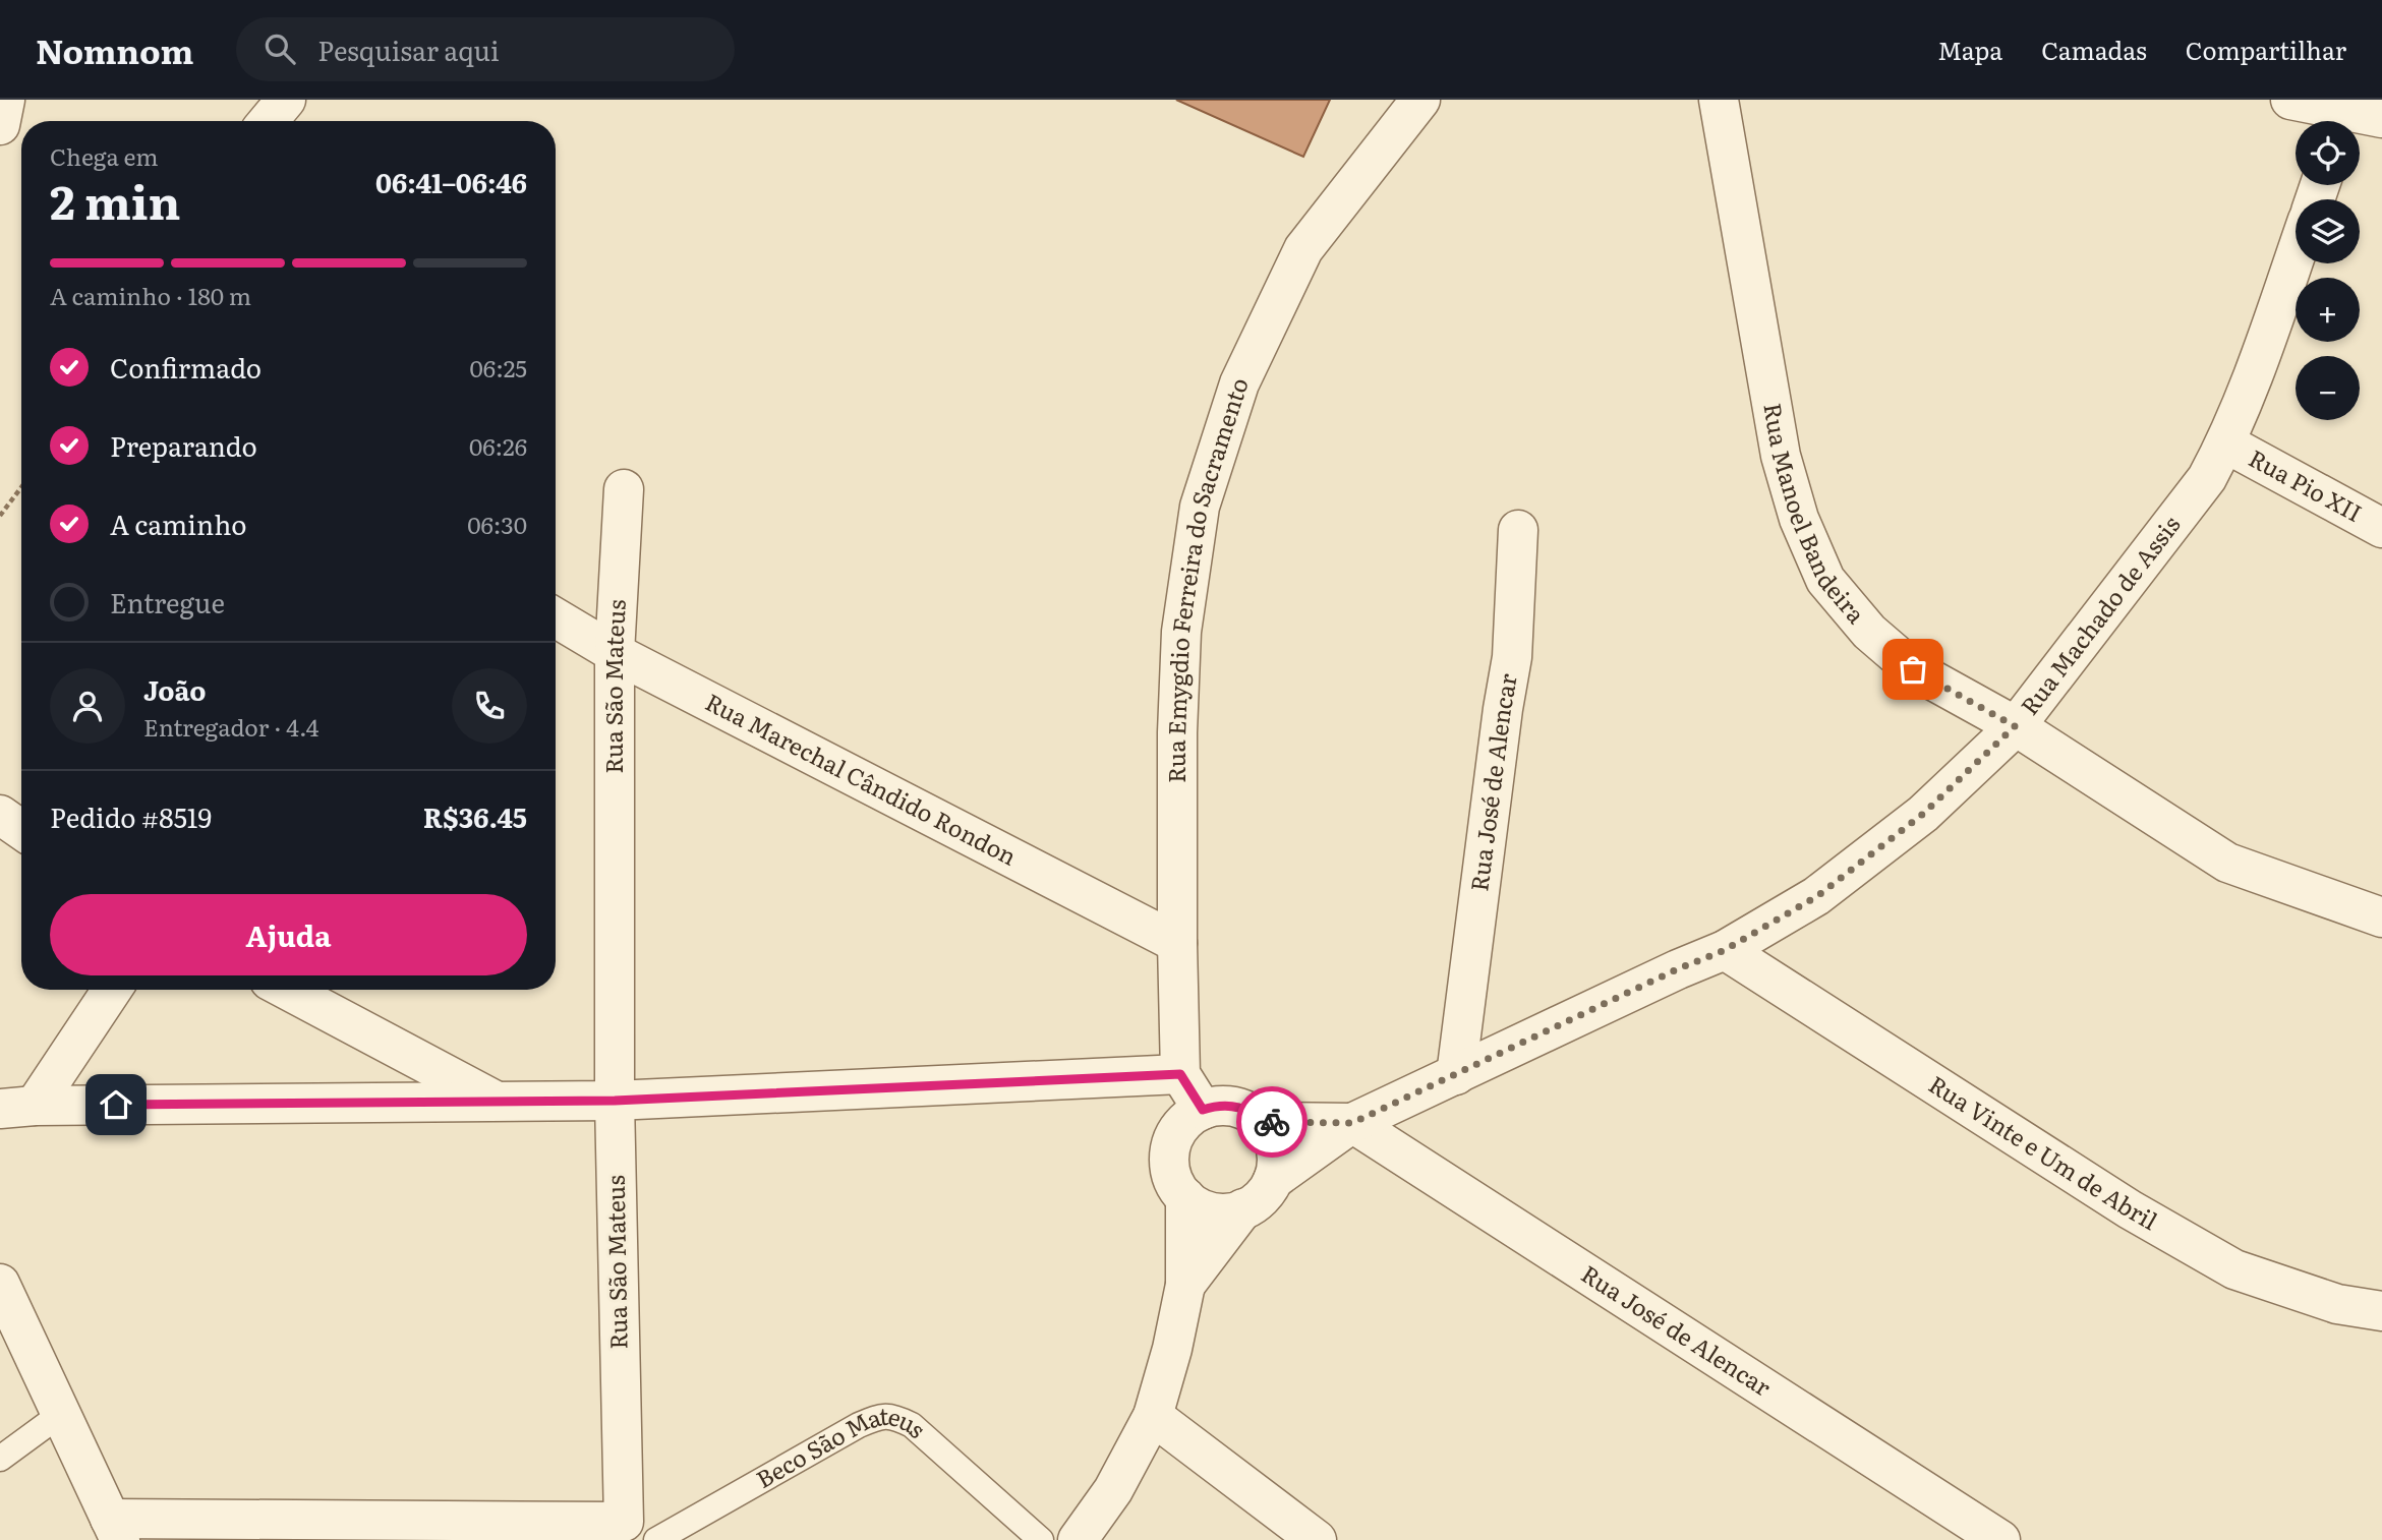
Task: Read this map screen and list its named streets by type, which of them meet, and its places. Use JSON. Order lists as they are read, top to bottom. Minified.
{"streets":{"street":["Rua Pio XII","Rua Manoel Bandeira","Rua Emygdio Ferreira do Sacramento","Rua Machado de Assis","Rua São Mateus","Rua Marechal Cândido Rondon","Rua José de Alencar","Rua Vinte e Um de Abril"],"lane":["Beco São Mateus"]},"crossings":[["Rua Pio XII","Rua Machado de Assis"],["Rua Manoel Bandeira","Rua Machado de Assis"],["Rua Emygdio Ferreira do Sacramento","Rua Marechal Cândido Rondon"],["Rua Machado de Assis","Rua José de Alencar"],["Rua Machado de Assis","Rua Vinte e Um de Abril"],["Rua São Mateus","Rua Marechal Cândido Rondon"],["Rua São Mateus","Beco São Mateus"]],"page":{"header":"Nomnom","search":"Pesquisar aqui","nav":["Mapa","Camadas","Compartilhar"],"map_buttons":["+","−"],"heading":["2 min","Chega em","06:41–06:46"],"panel":["João","Entregador · 4.4","Pedido #8519","R$36.45"],"bar":"A caminho · 180 m","list":[["Confirmado","06:25"],["Preparando","06:26"],["A caminho","06:30"],"Entregue"],"buttons":"Ajuda"}}
